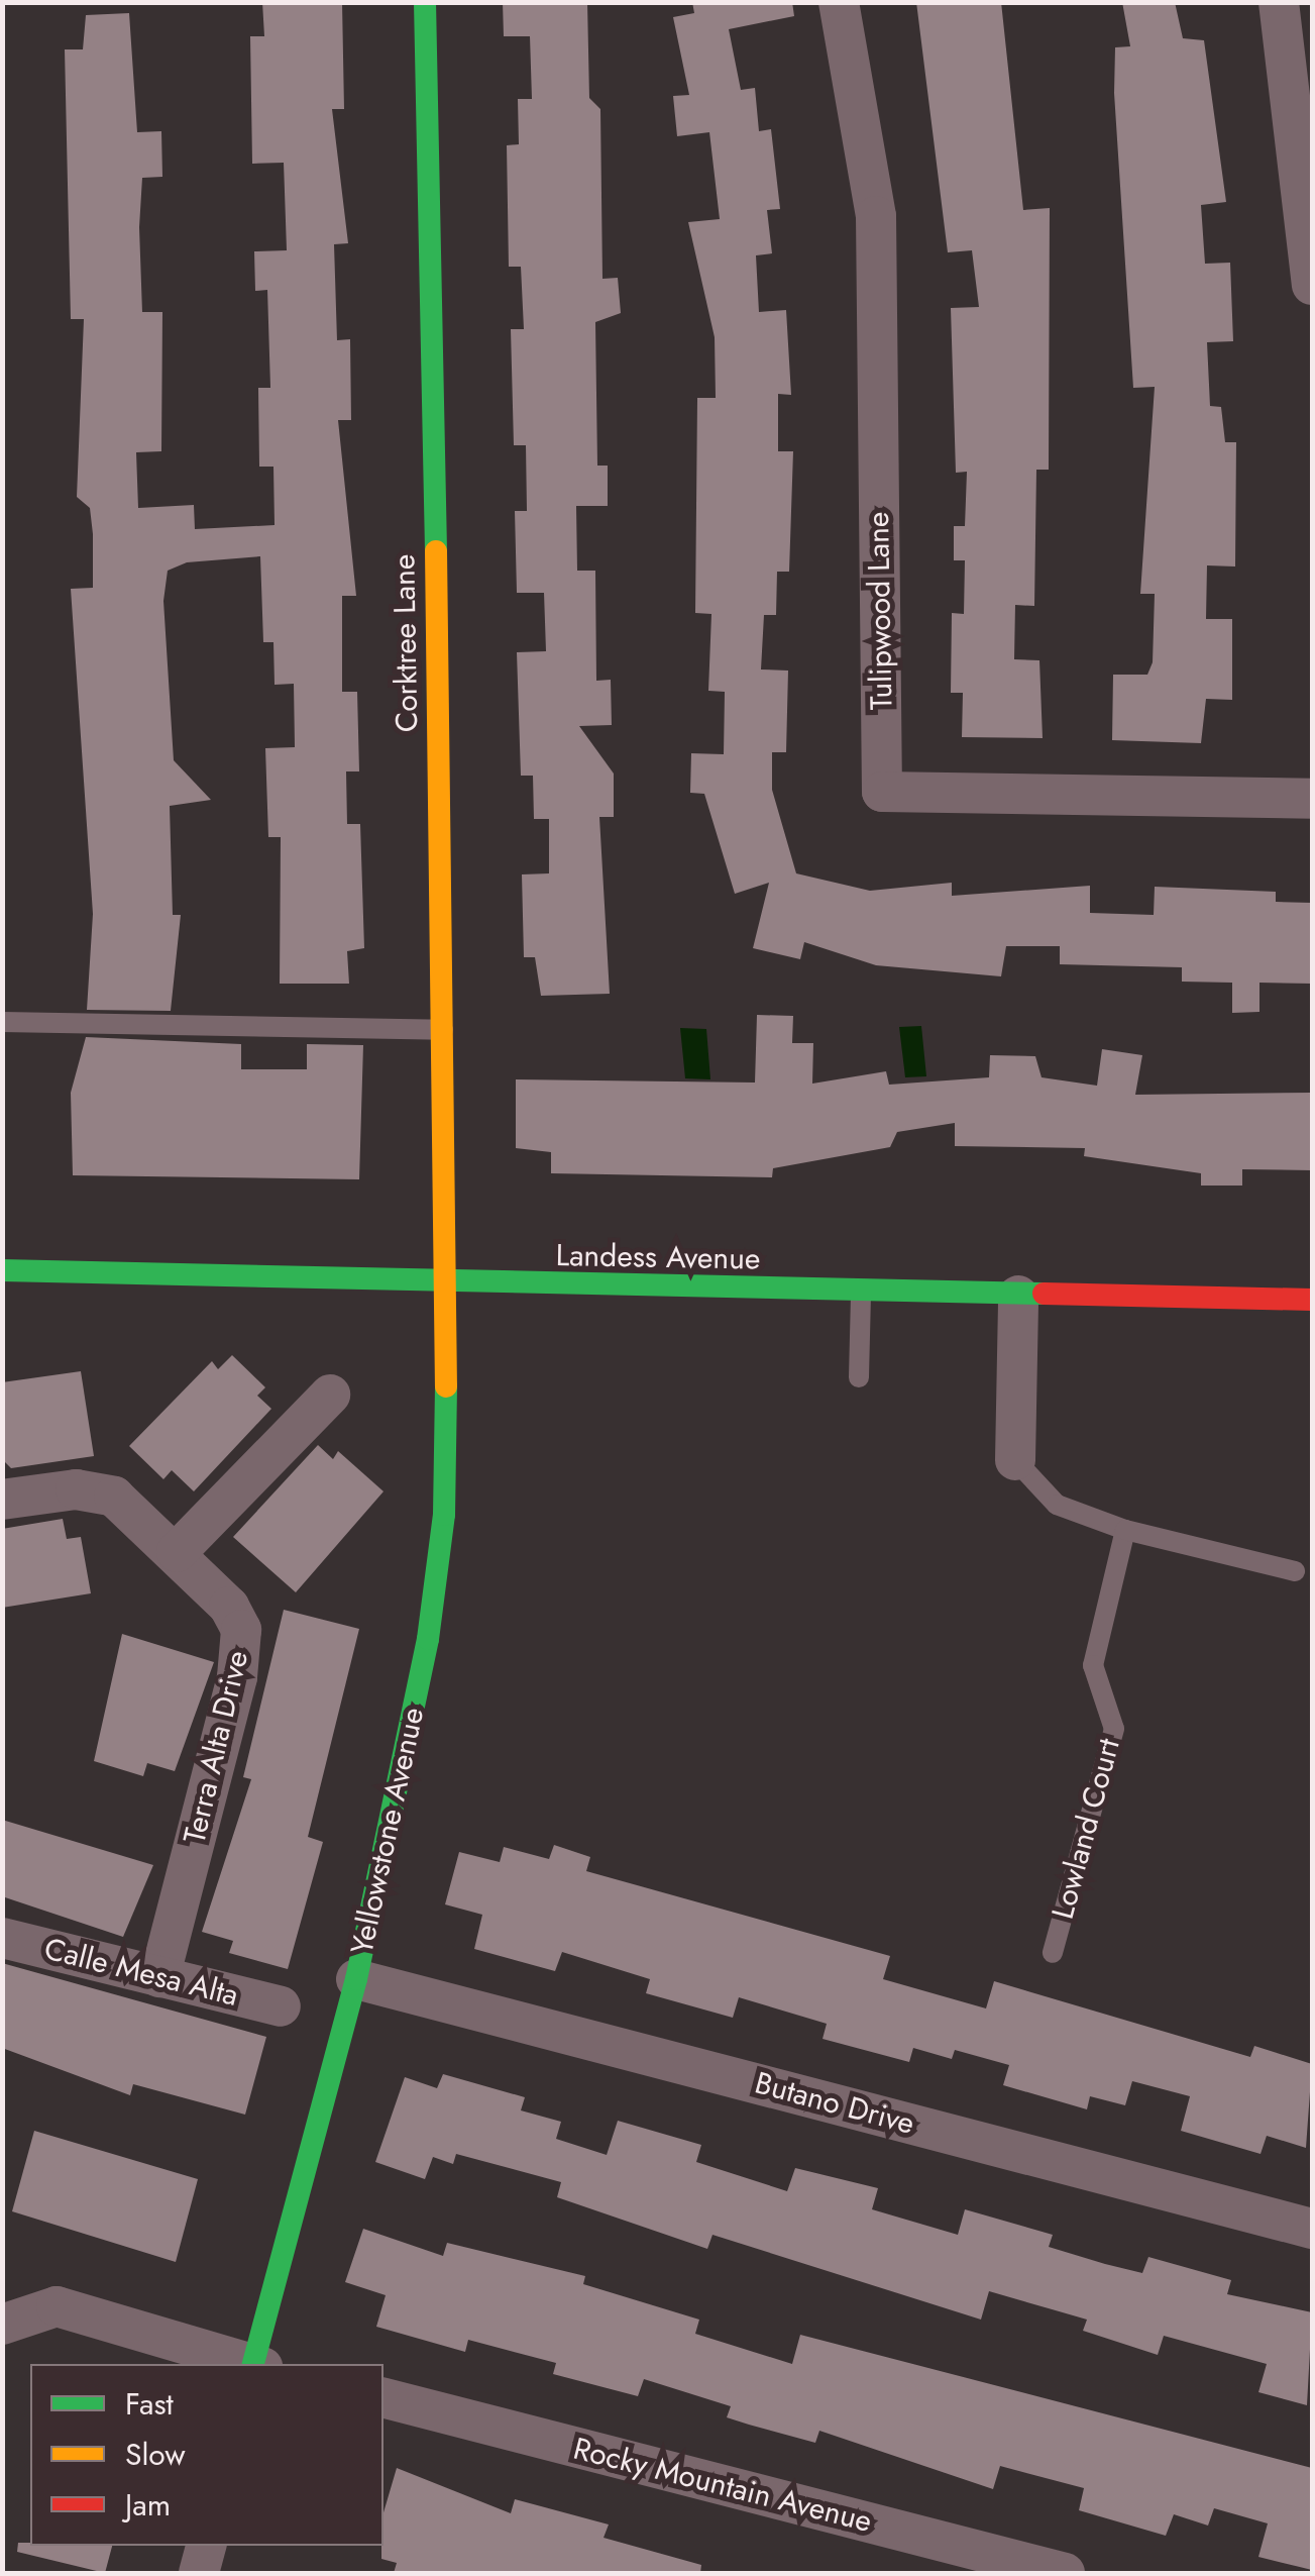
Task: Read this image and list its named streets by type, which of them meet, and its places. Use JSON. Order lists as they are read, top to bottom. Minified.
{"streets":{"street":["Tulipwood Lane","Corktree Lane","Landess Avenue","Terra Alta Drive","Yellowstone Avenue","Calle Mesa Alta","Butano Drive","Rocky Mountain Avenue"],"lane":["Lowland Court"]},"crossings":[["Corktree Lane","Landess Avenue"],["Corktree Lane","Yellowstone Avenue"],["Landess Avenue","Yellowstone Avenue"],["Terra Alta Drive","Calle Mesa Alta"],["Yellowstone Avenue","Butano Drive"]],"legend":["Fast","Slow","Jam"]}
